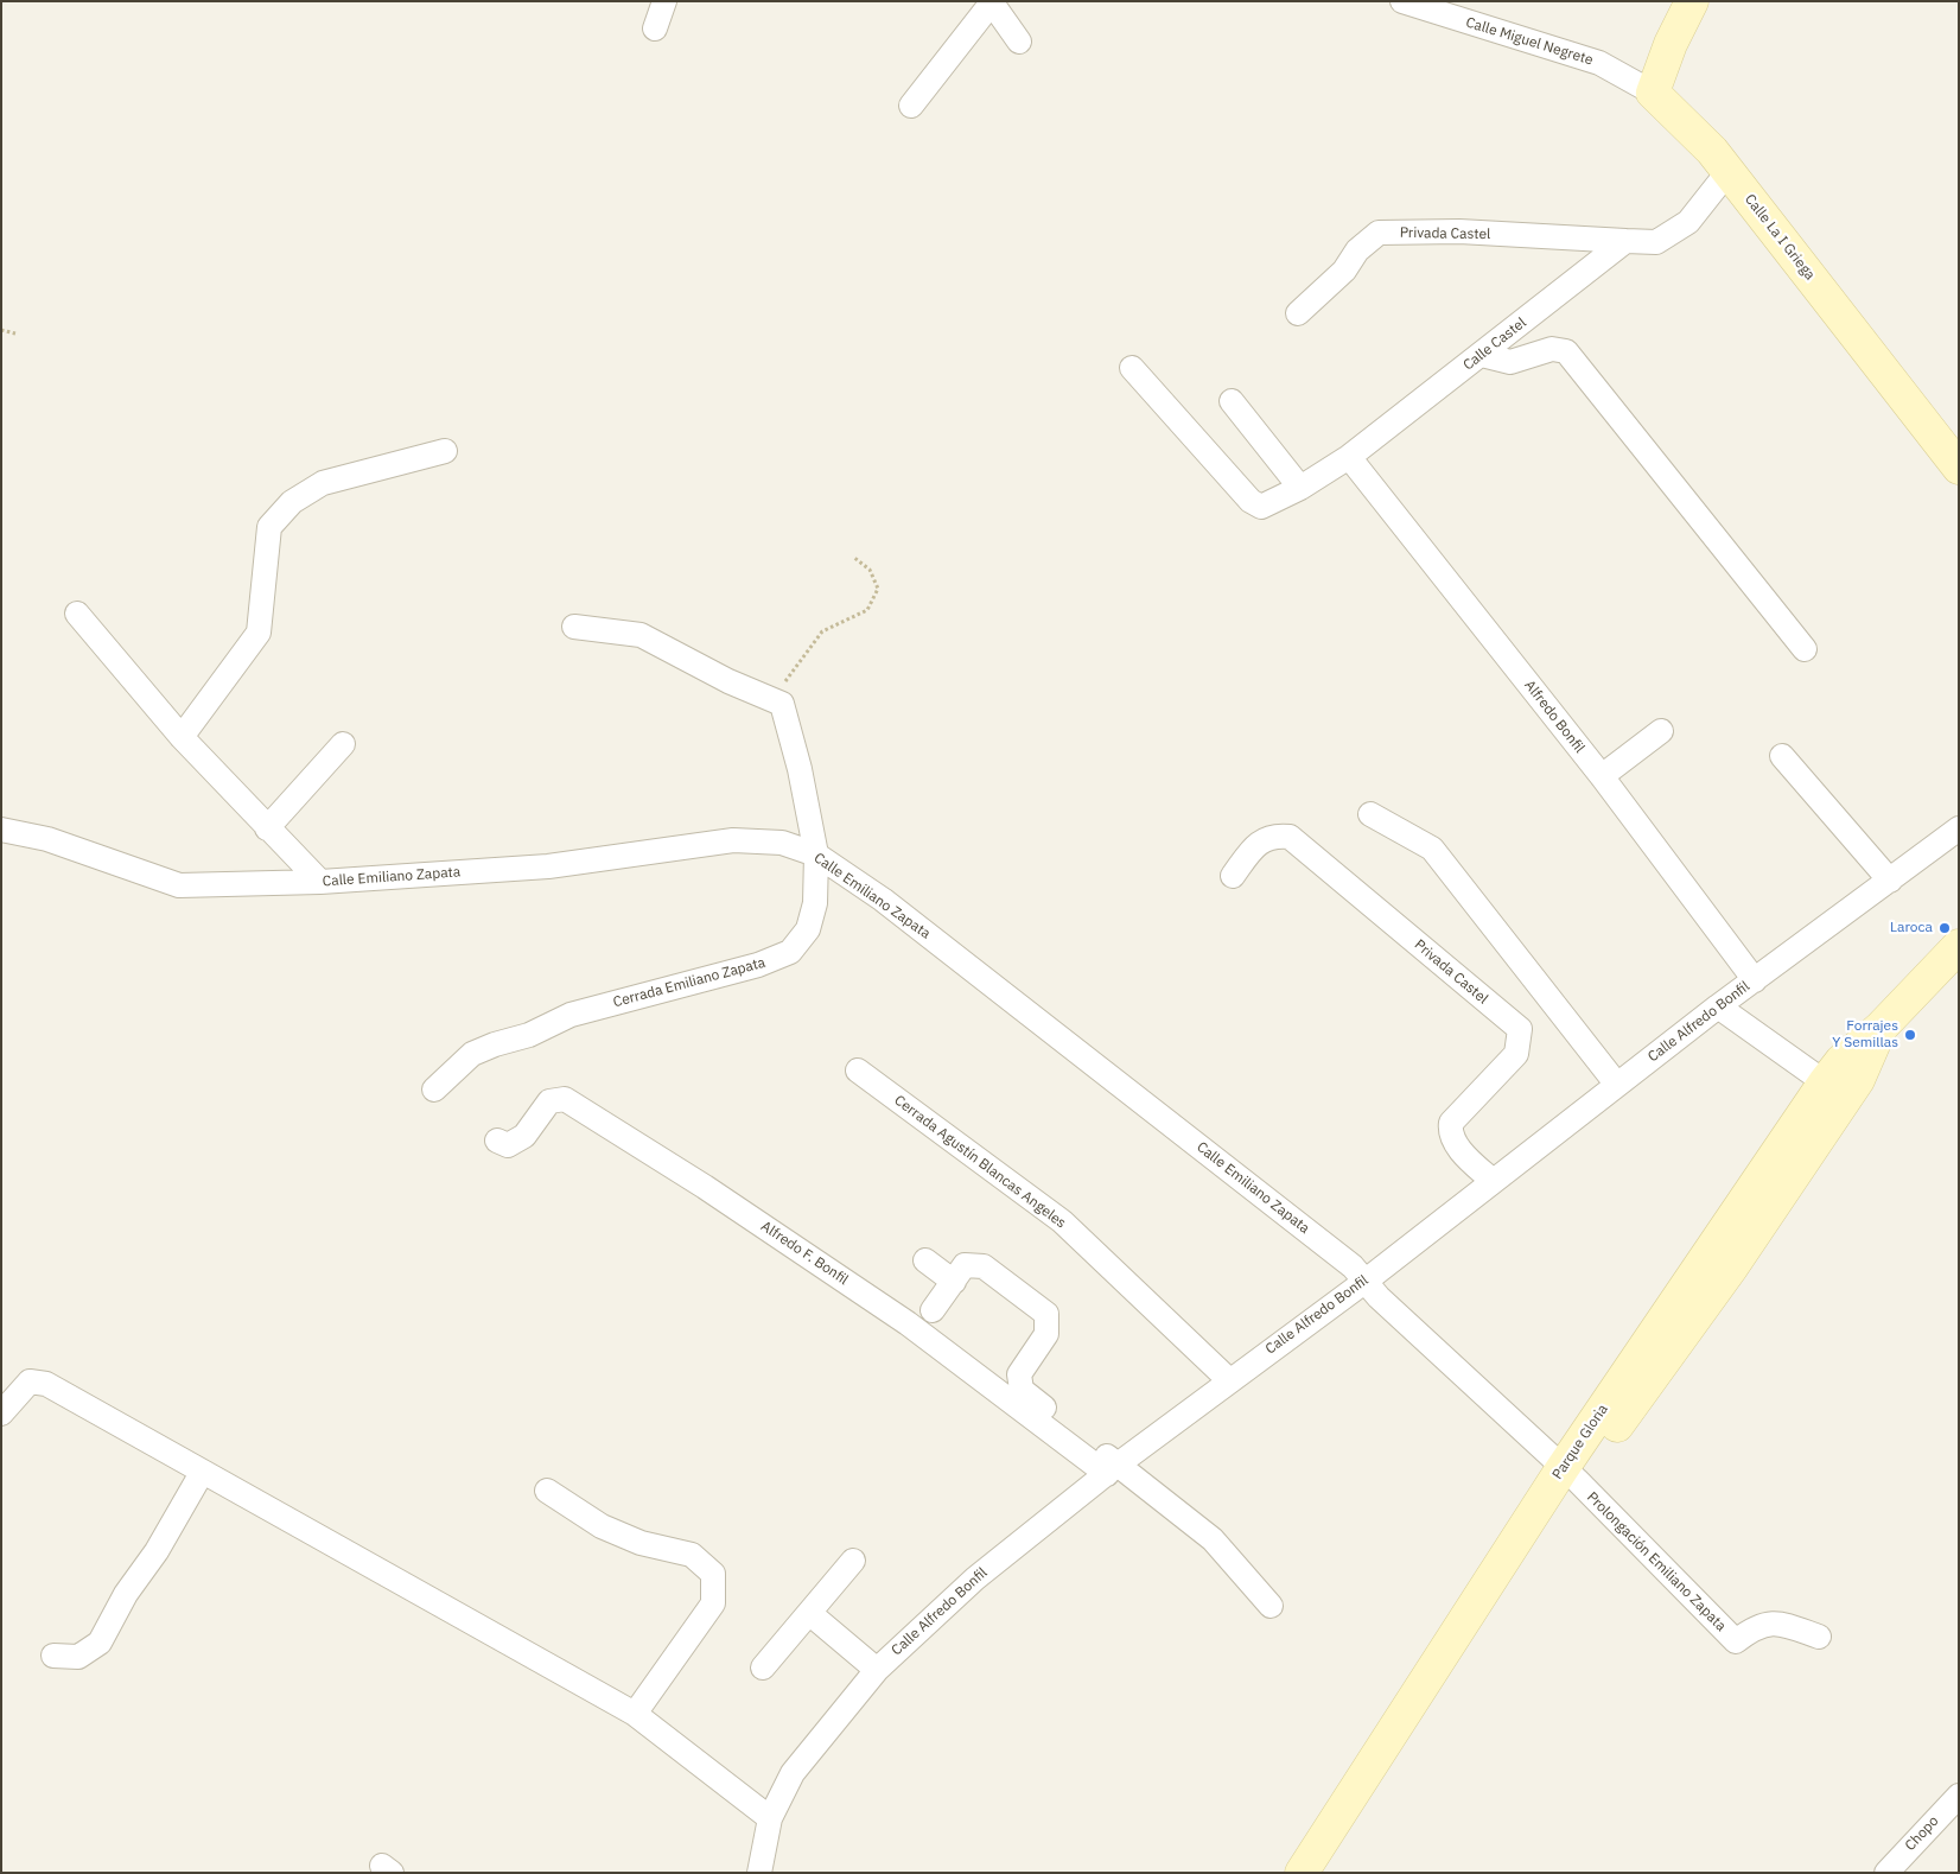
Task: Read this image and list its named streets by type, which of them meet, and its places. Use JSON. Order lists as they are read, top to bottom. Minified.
{"streets":{"main road":["Calle La I Griega","Parque Gloria"],"street":["Calle Miguel Negrete","Privada Castel","Calle Castel","Alfredo Bonfil","Calle Emiliano Zapata","Cerrada Emiliano Zapata","Calle Alfredo Bonfil","Cerrada Agustín Blancas Angeles","Alfredo F. Bonfil","Prolongación Emiliano Zapata","Chopo"]},"crossings":[["Calle Miguel Negrete","Calle La I Griega"],["Privada Castel","Calle Castel"],["Privada Castel","Calle Alfredo Bonfil"],["Calle Castel","Alfredo Bonfil"],["Alfredo Bonfil","Calle Alfredo Bonfil"],["Calle Emiliano Zapata","Cerrada Emiliano Zapata"],["Calle Emiliano Zapata","Calle Alfredo Bonfil"],["Calle Emiliano Zapata","Parque Gloria"],["Calle Emiliano Zapata","Prolongación Emiliano Zapata"],["Calle Alfredo Bonfil","Cerrada Agustín Blancas Angeles"],["Calle Alfredo Bonfil","Alfredo F. Bonfil"],["Parque Gloria","Prolongación Emiliano Zapata"]],"places":["Laroca","Forrajes Y Semillas"]}
